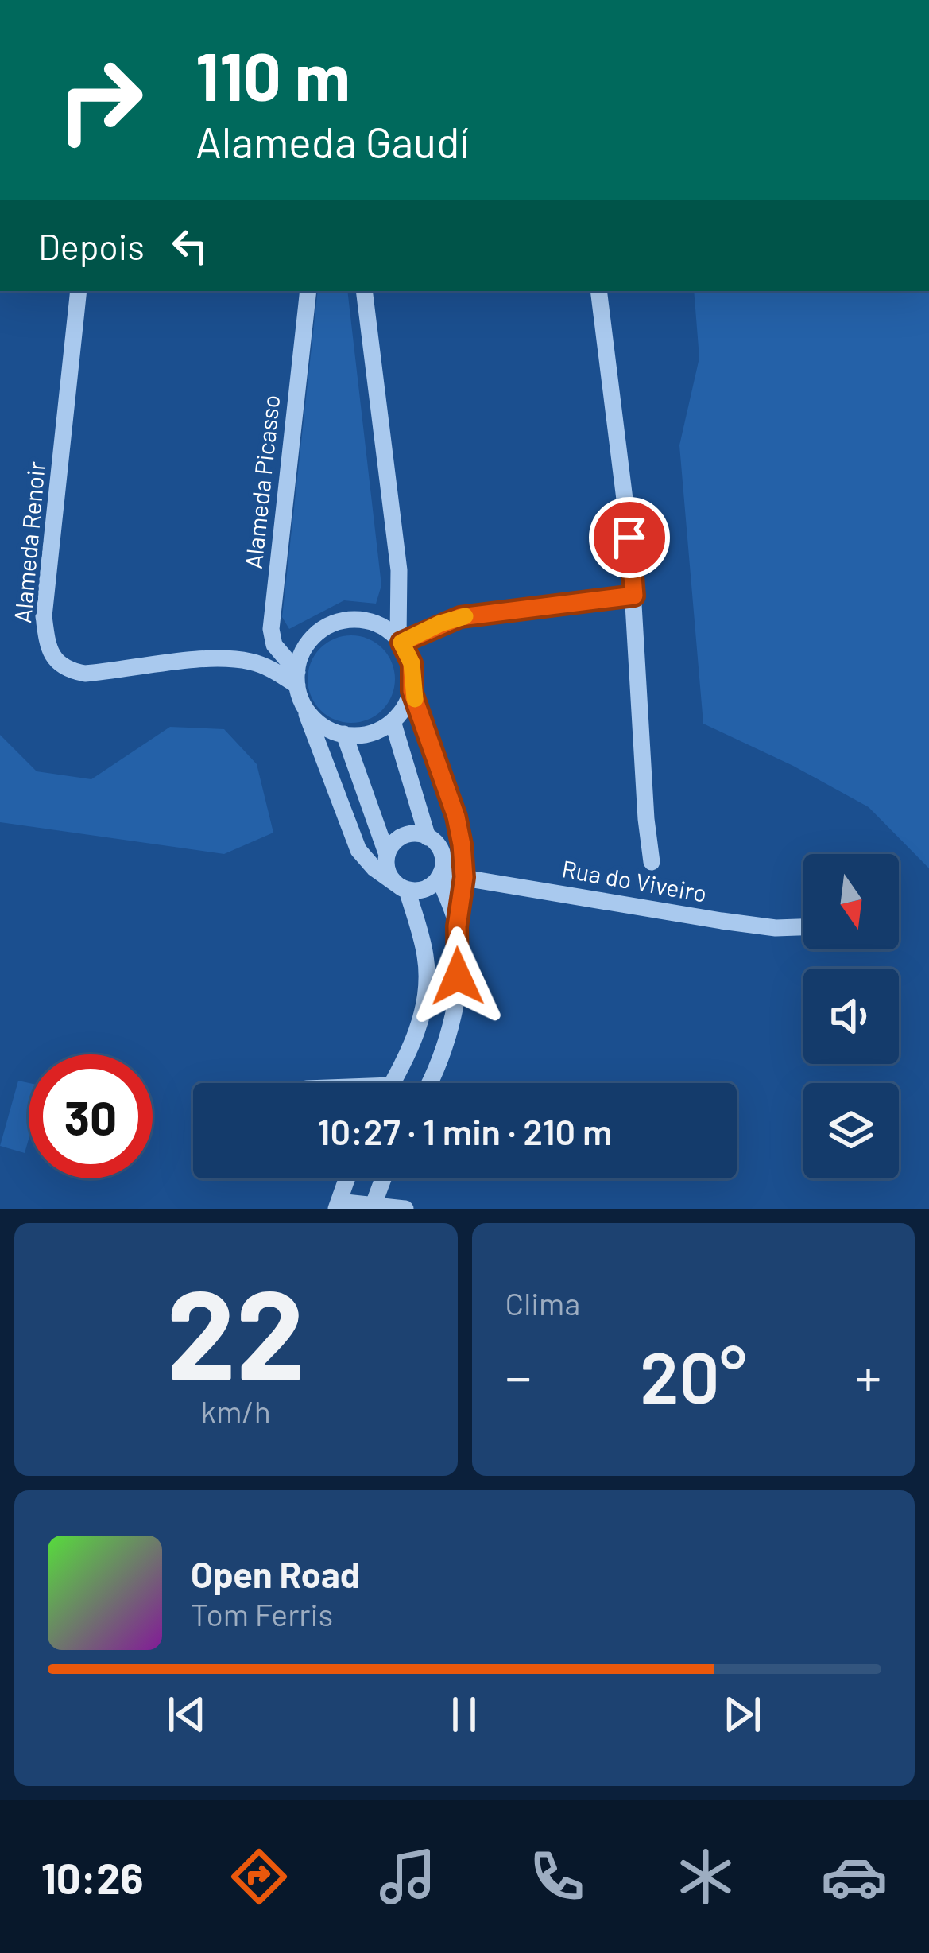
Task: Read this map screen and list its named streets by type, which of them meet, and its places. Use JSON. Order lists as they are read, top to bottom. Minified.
{"streets":{"street":["Alameda Picasso","Alameda Renoir","Rua do Viveiro"]},"crossings":[["Alameda Picasso","Alameda Renoir"],["Alameda Picasso","Rua do Viveiro"]],"north":"bottom","page":{"turn":["110 m","Alameda Gaudí"],"then":"Depois","limit":"30","trip":"10:27 · 1 min · 210 m","tile":[["22","km/h"],"Clima"],"heat":["−","20°","+"],"song":["Open Road","Tom Ferris"],"tabs":"10:26"}}
